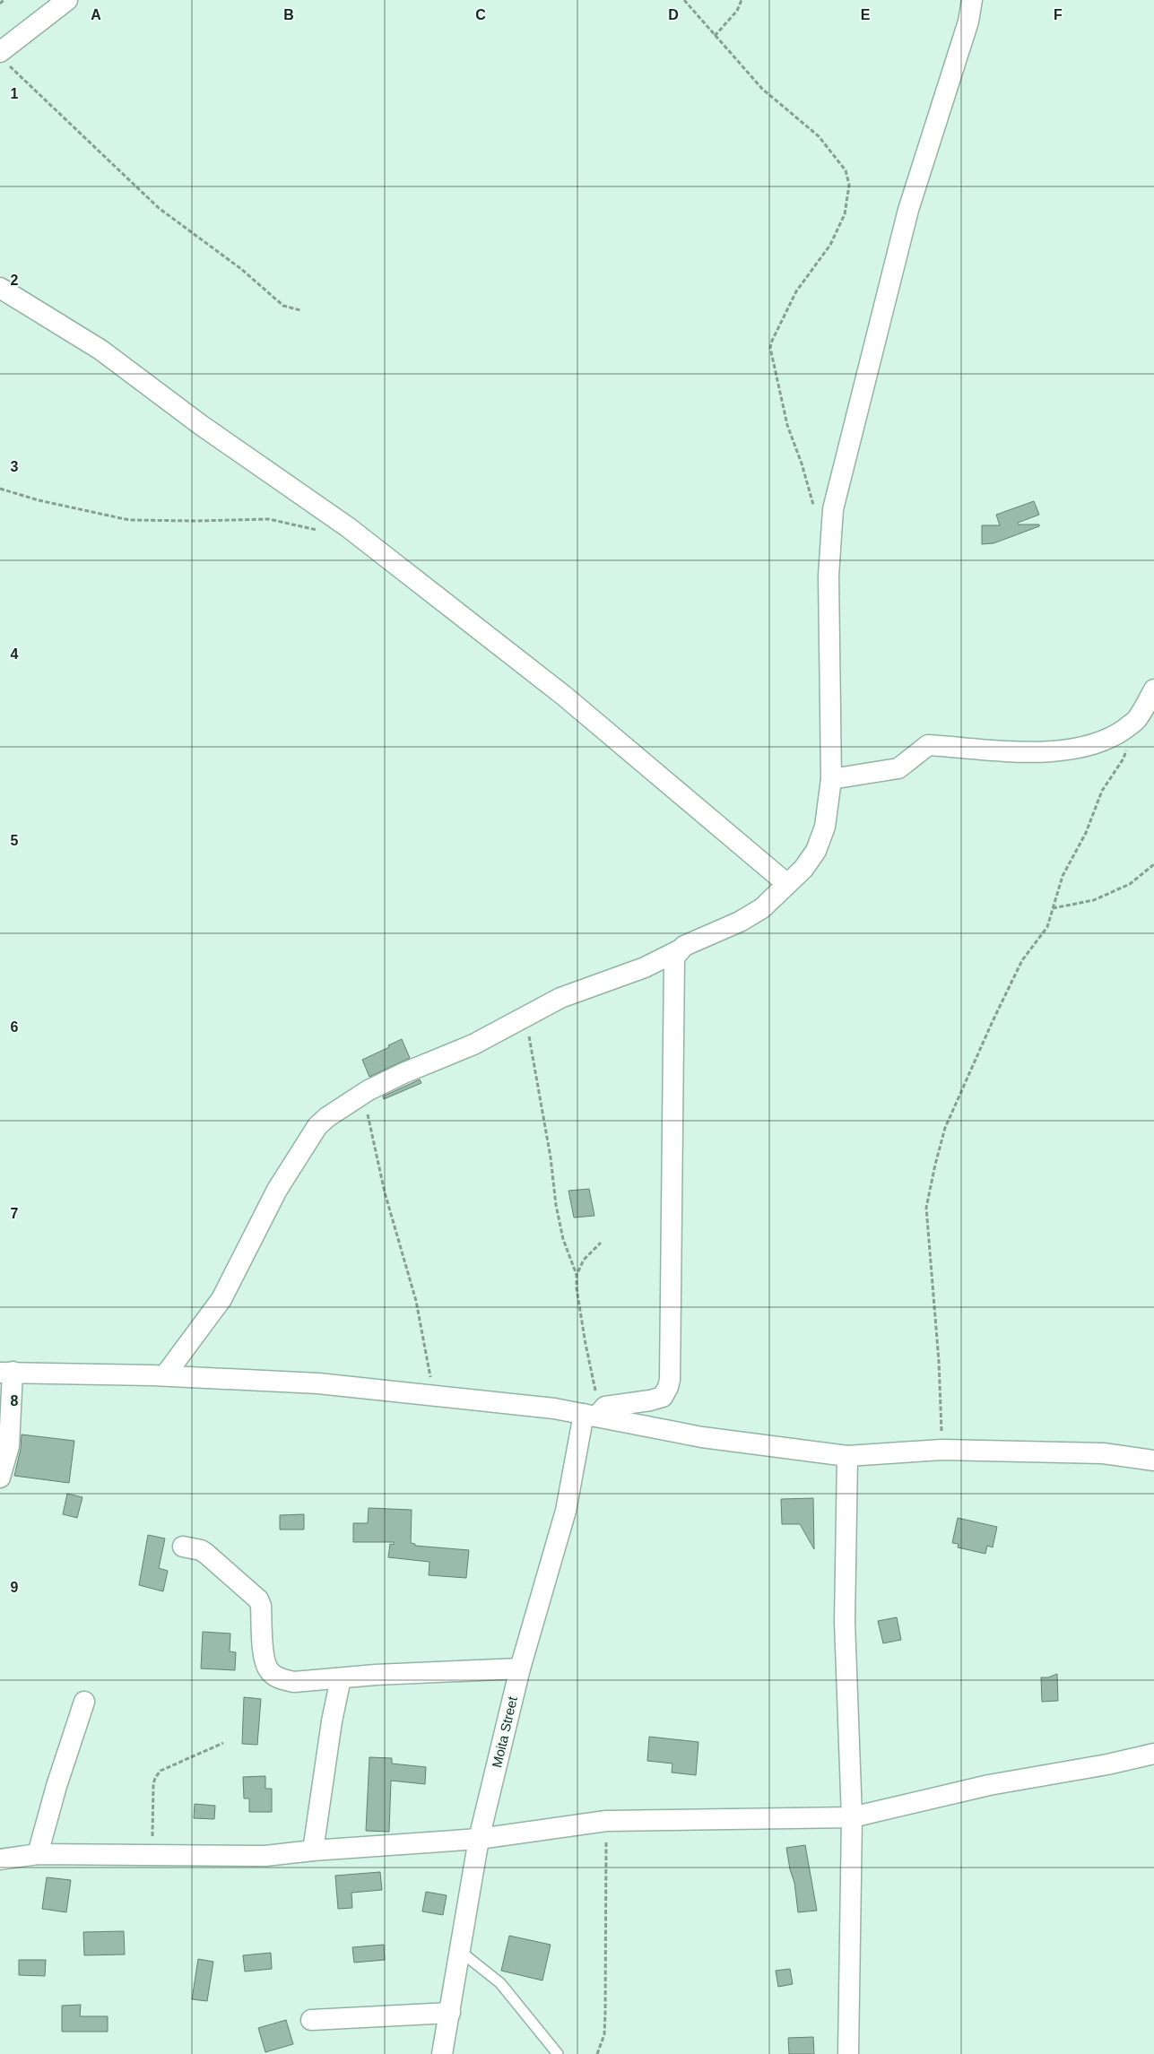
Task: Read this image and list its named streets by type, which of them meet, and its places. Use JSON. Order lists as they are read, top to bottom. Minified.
{"streets":{"street":["Moita Street"]},"grid":{"columns":["A","B","C","D","E","F"],"rows":["1","2","3","4","5","6","7","8","9"]}}
